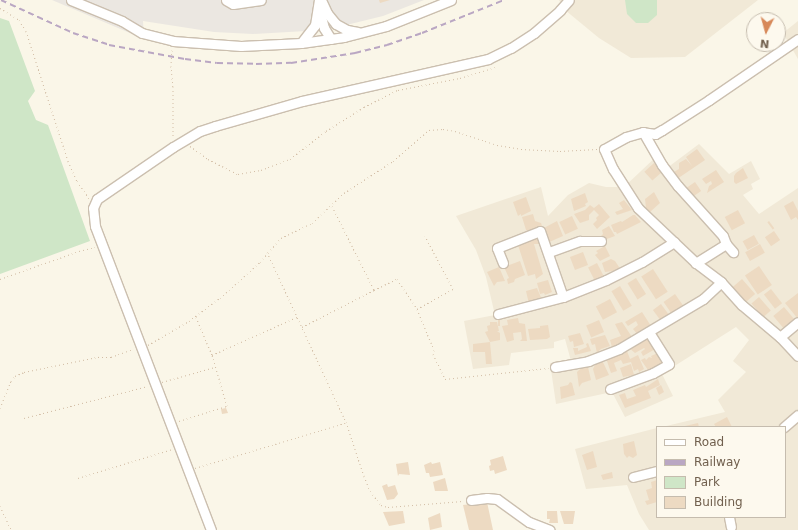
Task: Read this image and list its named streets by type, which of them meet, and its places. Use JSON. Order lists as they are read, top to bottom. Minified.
{"legend":["Road","Railway","Park","Building"],"north":"bottom"}
